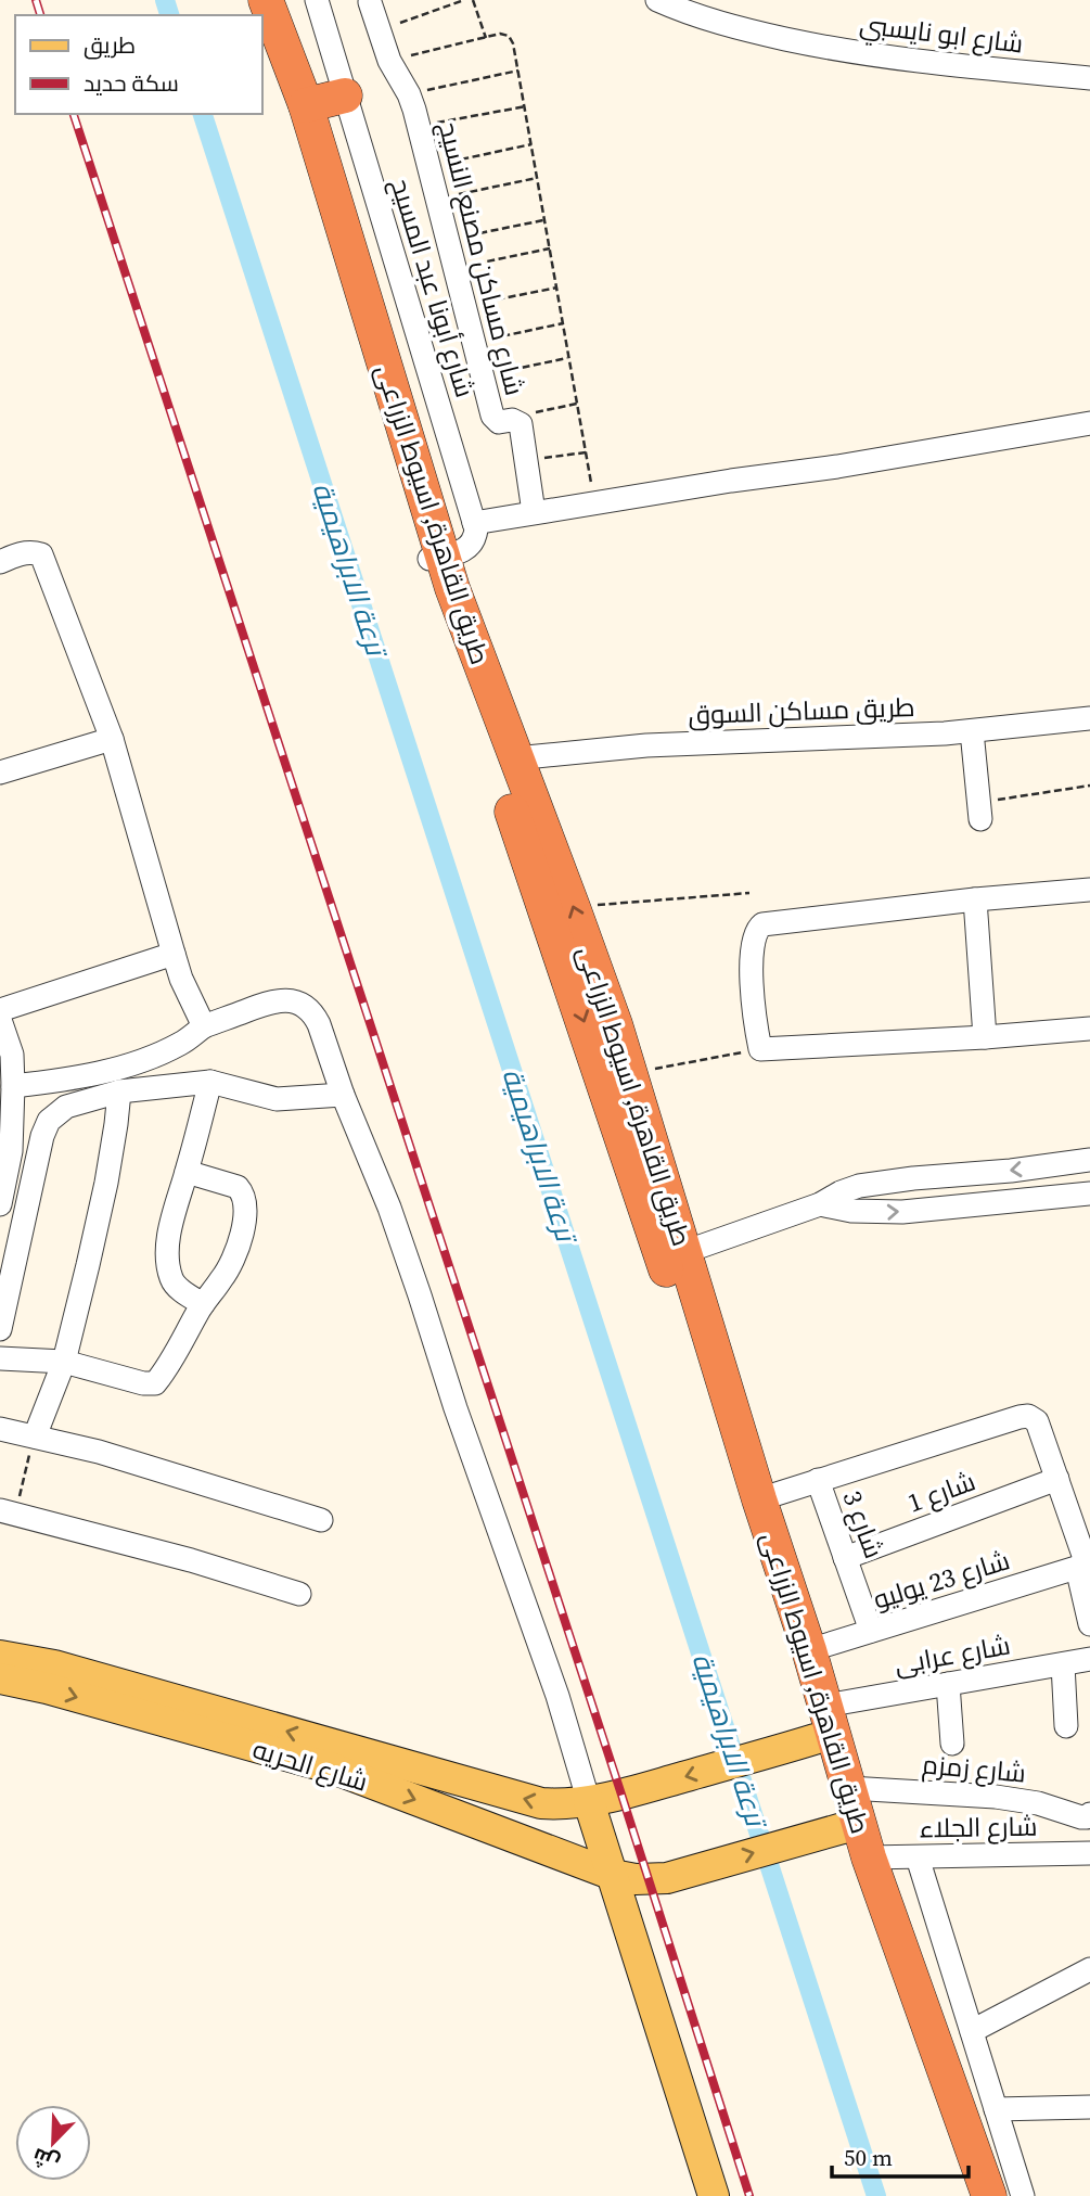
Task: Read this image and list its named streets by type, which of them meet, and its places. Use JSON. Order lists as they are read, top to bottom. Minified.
{"streets":{"highway":["طريق القاهرة, اسيوط الزراعى"],"main road":["شارع الحريه"],"street":["شارع ابو نايسبي","شارع مساكن مصنع النسيج","شارع أبونا عبد المسيح","طريق مساكن السوق","شارع 1","شارع 3","شارع 23 يوليو","شارع عرابى","شارع زمزم","شارع الجلاء"]},"crossings":[["طريق القاهرة, اسيوط الزراعى","طريق مساكن السوق"],["طريق القاهرة, اسيوط الزراعى","شارع 23 يوليو"],["طريق القاهرة, اسيوط الزراعى","شارع عرابى"],["طريق القاهرة, اسيوط الزراعى","شارع الحريه"],["طريق القاهرة, اسيوط الزراعى","شارع زمزم"],["طريق القاهرة, اسيوط الزراعى","شارع الجلاء"],["شارع 1","شارع 3"],["شارع 3","شارع 23 يوليو"]],"water":["ترعة الابراهيمية"],"legend":["طريق","سكة حديد"],"scale_bar":"50 m","north":"bottom left"}
